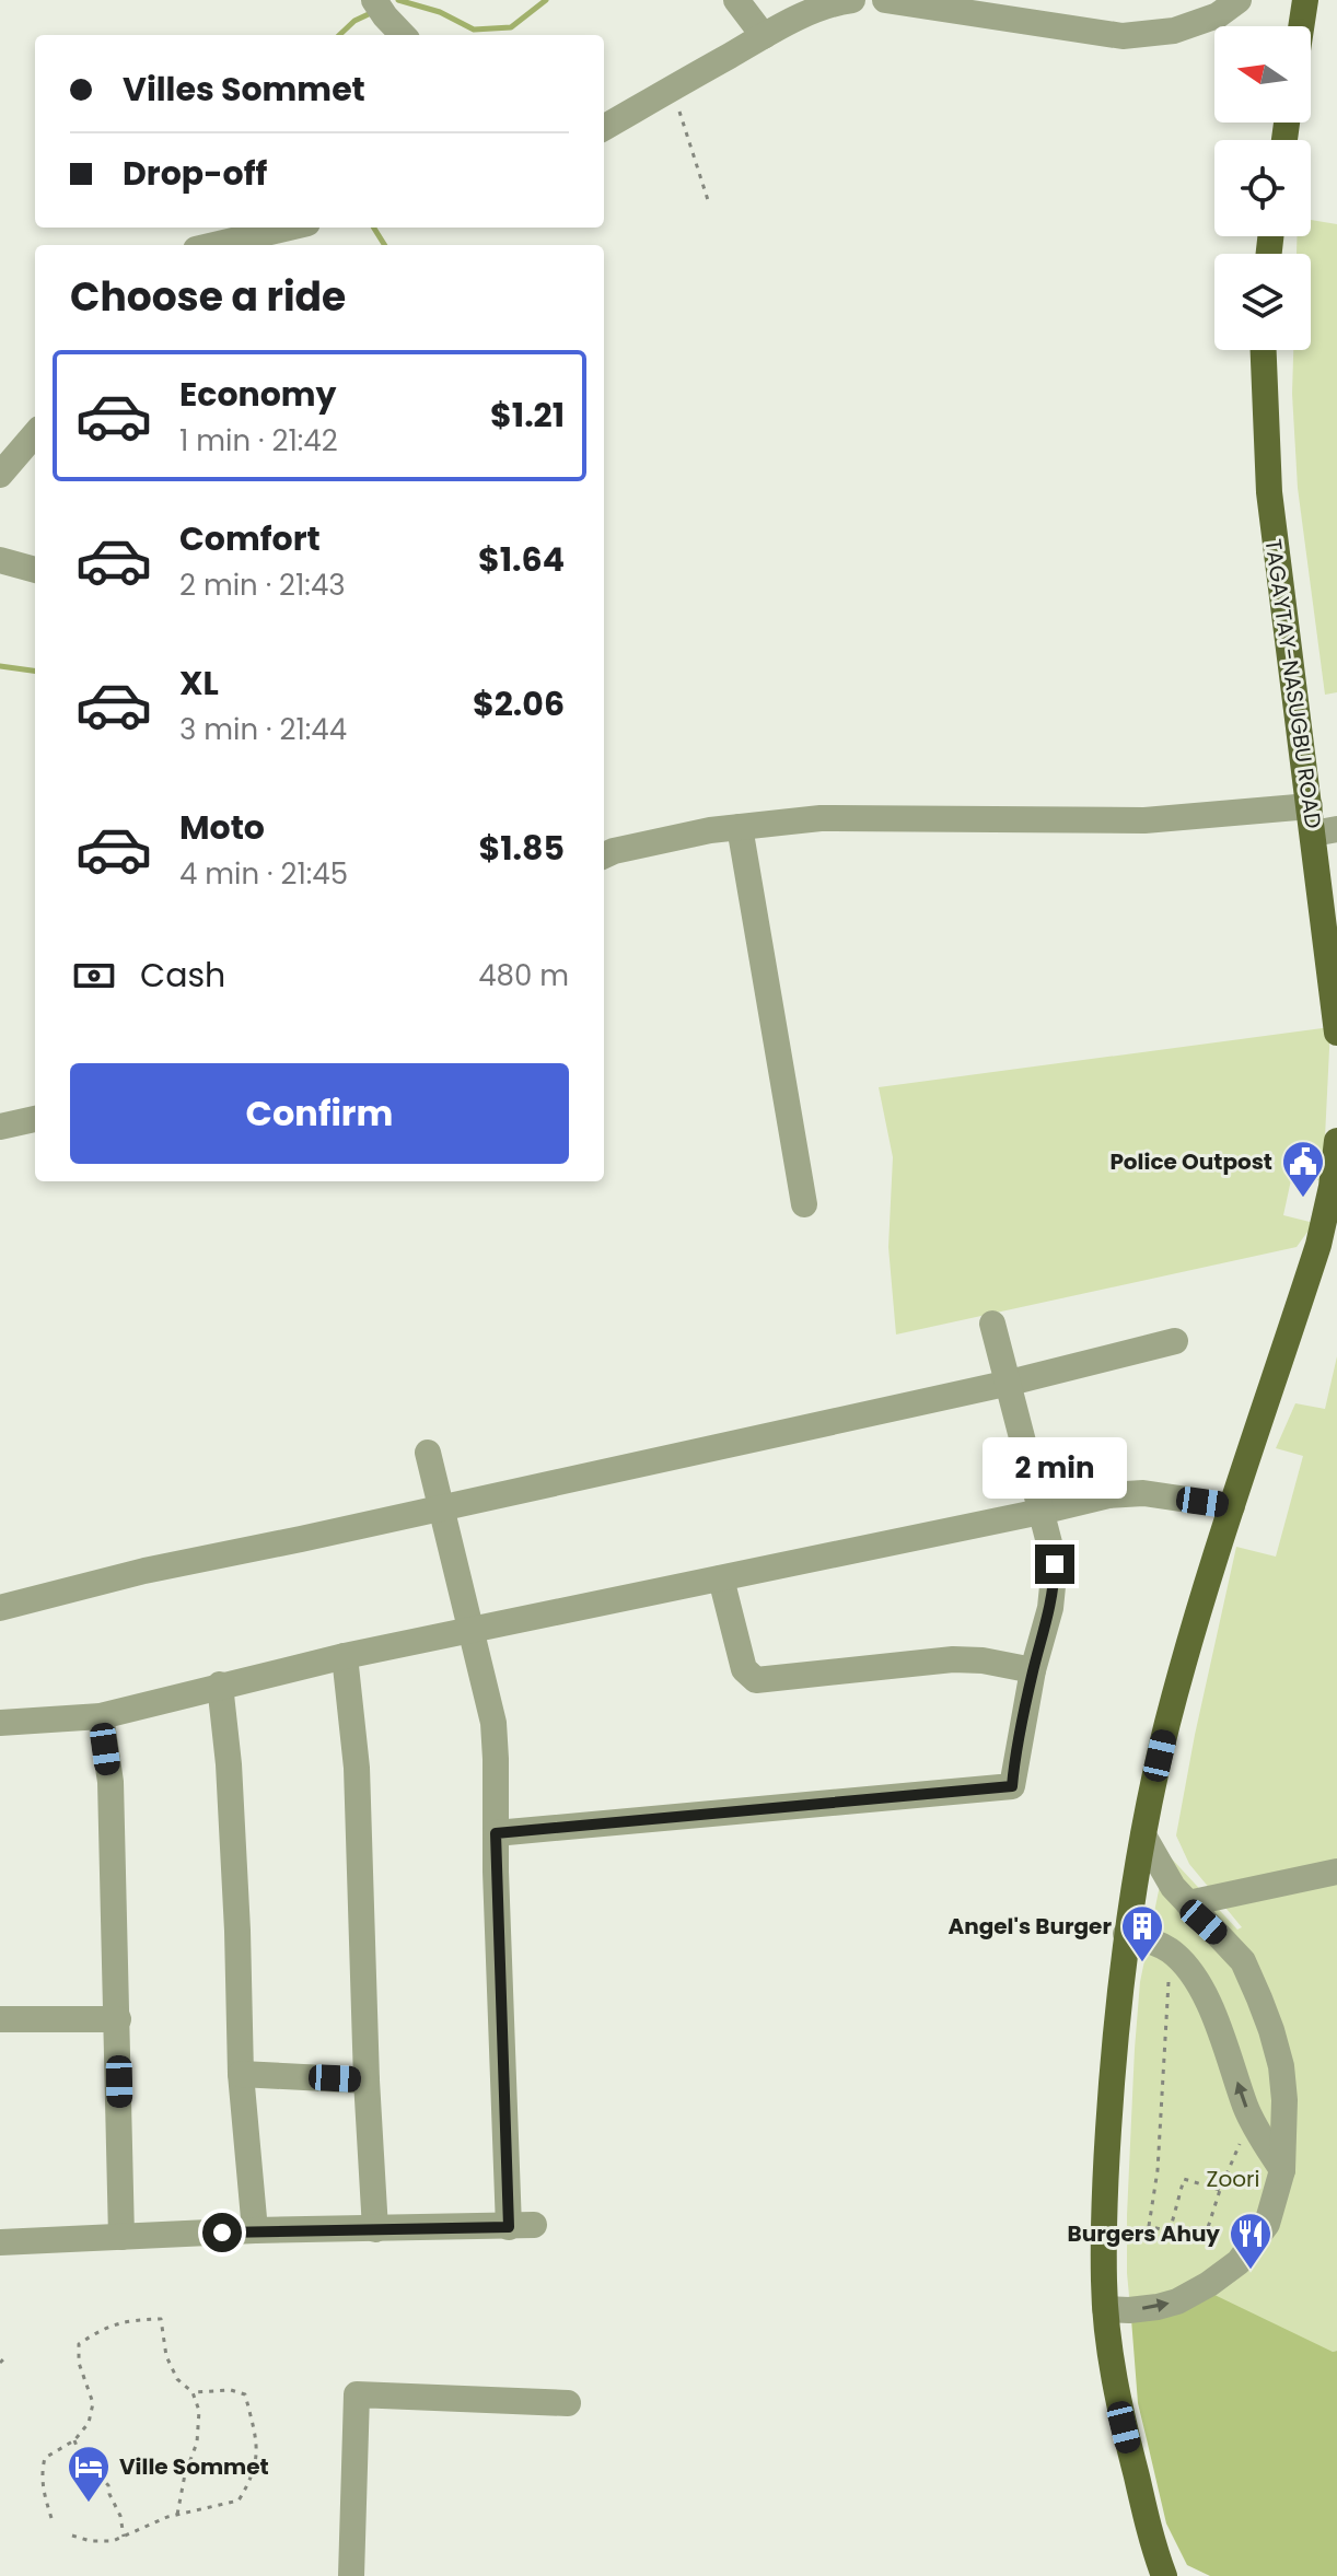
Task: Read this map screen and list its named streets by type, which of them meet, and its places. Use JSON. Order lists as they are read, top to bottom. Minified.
{"streets":{"main road":["TAGAYTAY-NASUGBU ROAD"]},"parks":["Zoori"],"places":{"public building":["Police Outpost"],"building":["Angel's Burger"],"restaurant":["Burgers Ahuy"],"hotel":["Ville Sommet"]},"north":"left","page":{"banner":["Villes Sommet","Drop-off"],"heading":"Choose a ride","list":[{"name":"Economy","note":"1 min · 21:42","value":"$1.21"},{"name":"Comfort","note":"2 min · 21:43","value":"$1.64"},{"name":"XL","note":"3 min · 21:44","value":"$2.06"},{"name":"Moto","note":"4 min · 21:45","value":"$1.85"}],"pay":["Cash","480 m"],"buttons":"Confirm","bubble":"2 min"}}
